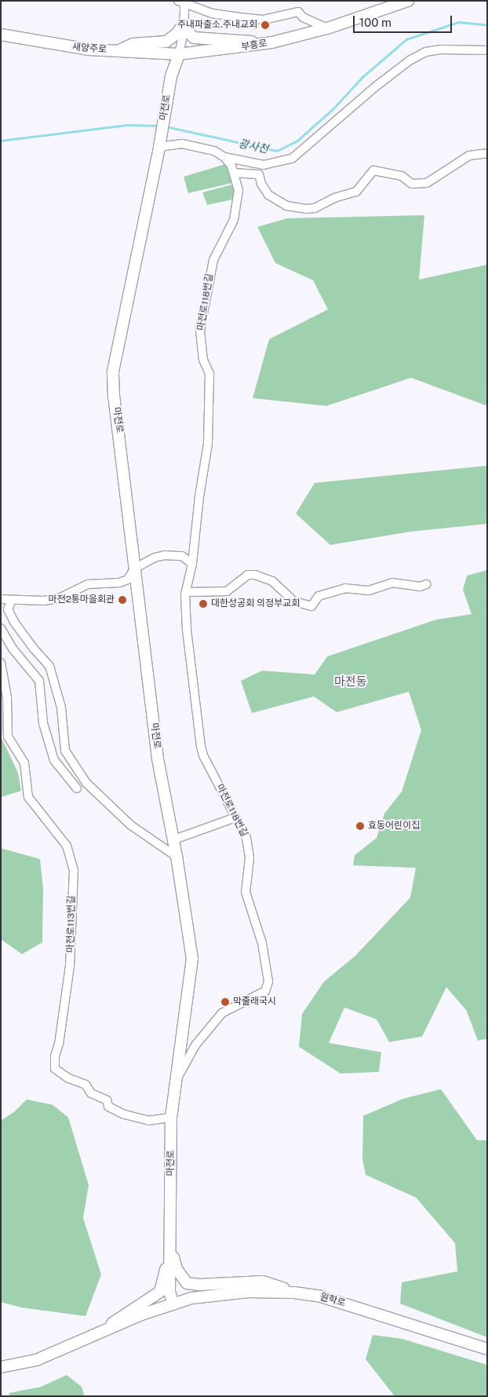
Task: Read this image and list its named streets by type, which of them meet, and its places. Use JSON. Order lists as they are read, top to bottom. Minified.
{"streets":{"street":["부흥로","새양주로","마전로","마전로118번길","마전로113번길","원학로"]},"crossings":[["부흥로","새양주로"],["부흥로","마전로"],["새양주로","마전로"],["마전로","마전로118번길"],["마전로","마전로113번길"],["마전로","원학로"]],"districts":["마전동"],"water":["광사천"],"places":["주내파출소.주내교회","마전2통마을회관","대한성공회 의정부교회","효동어린이집","막줄래국시"],"scale_bar":"100 m"}
